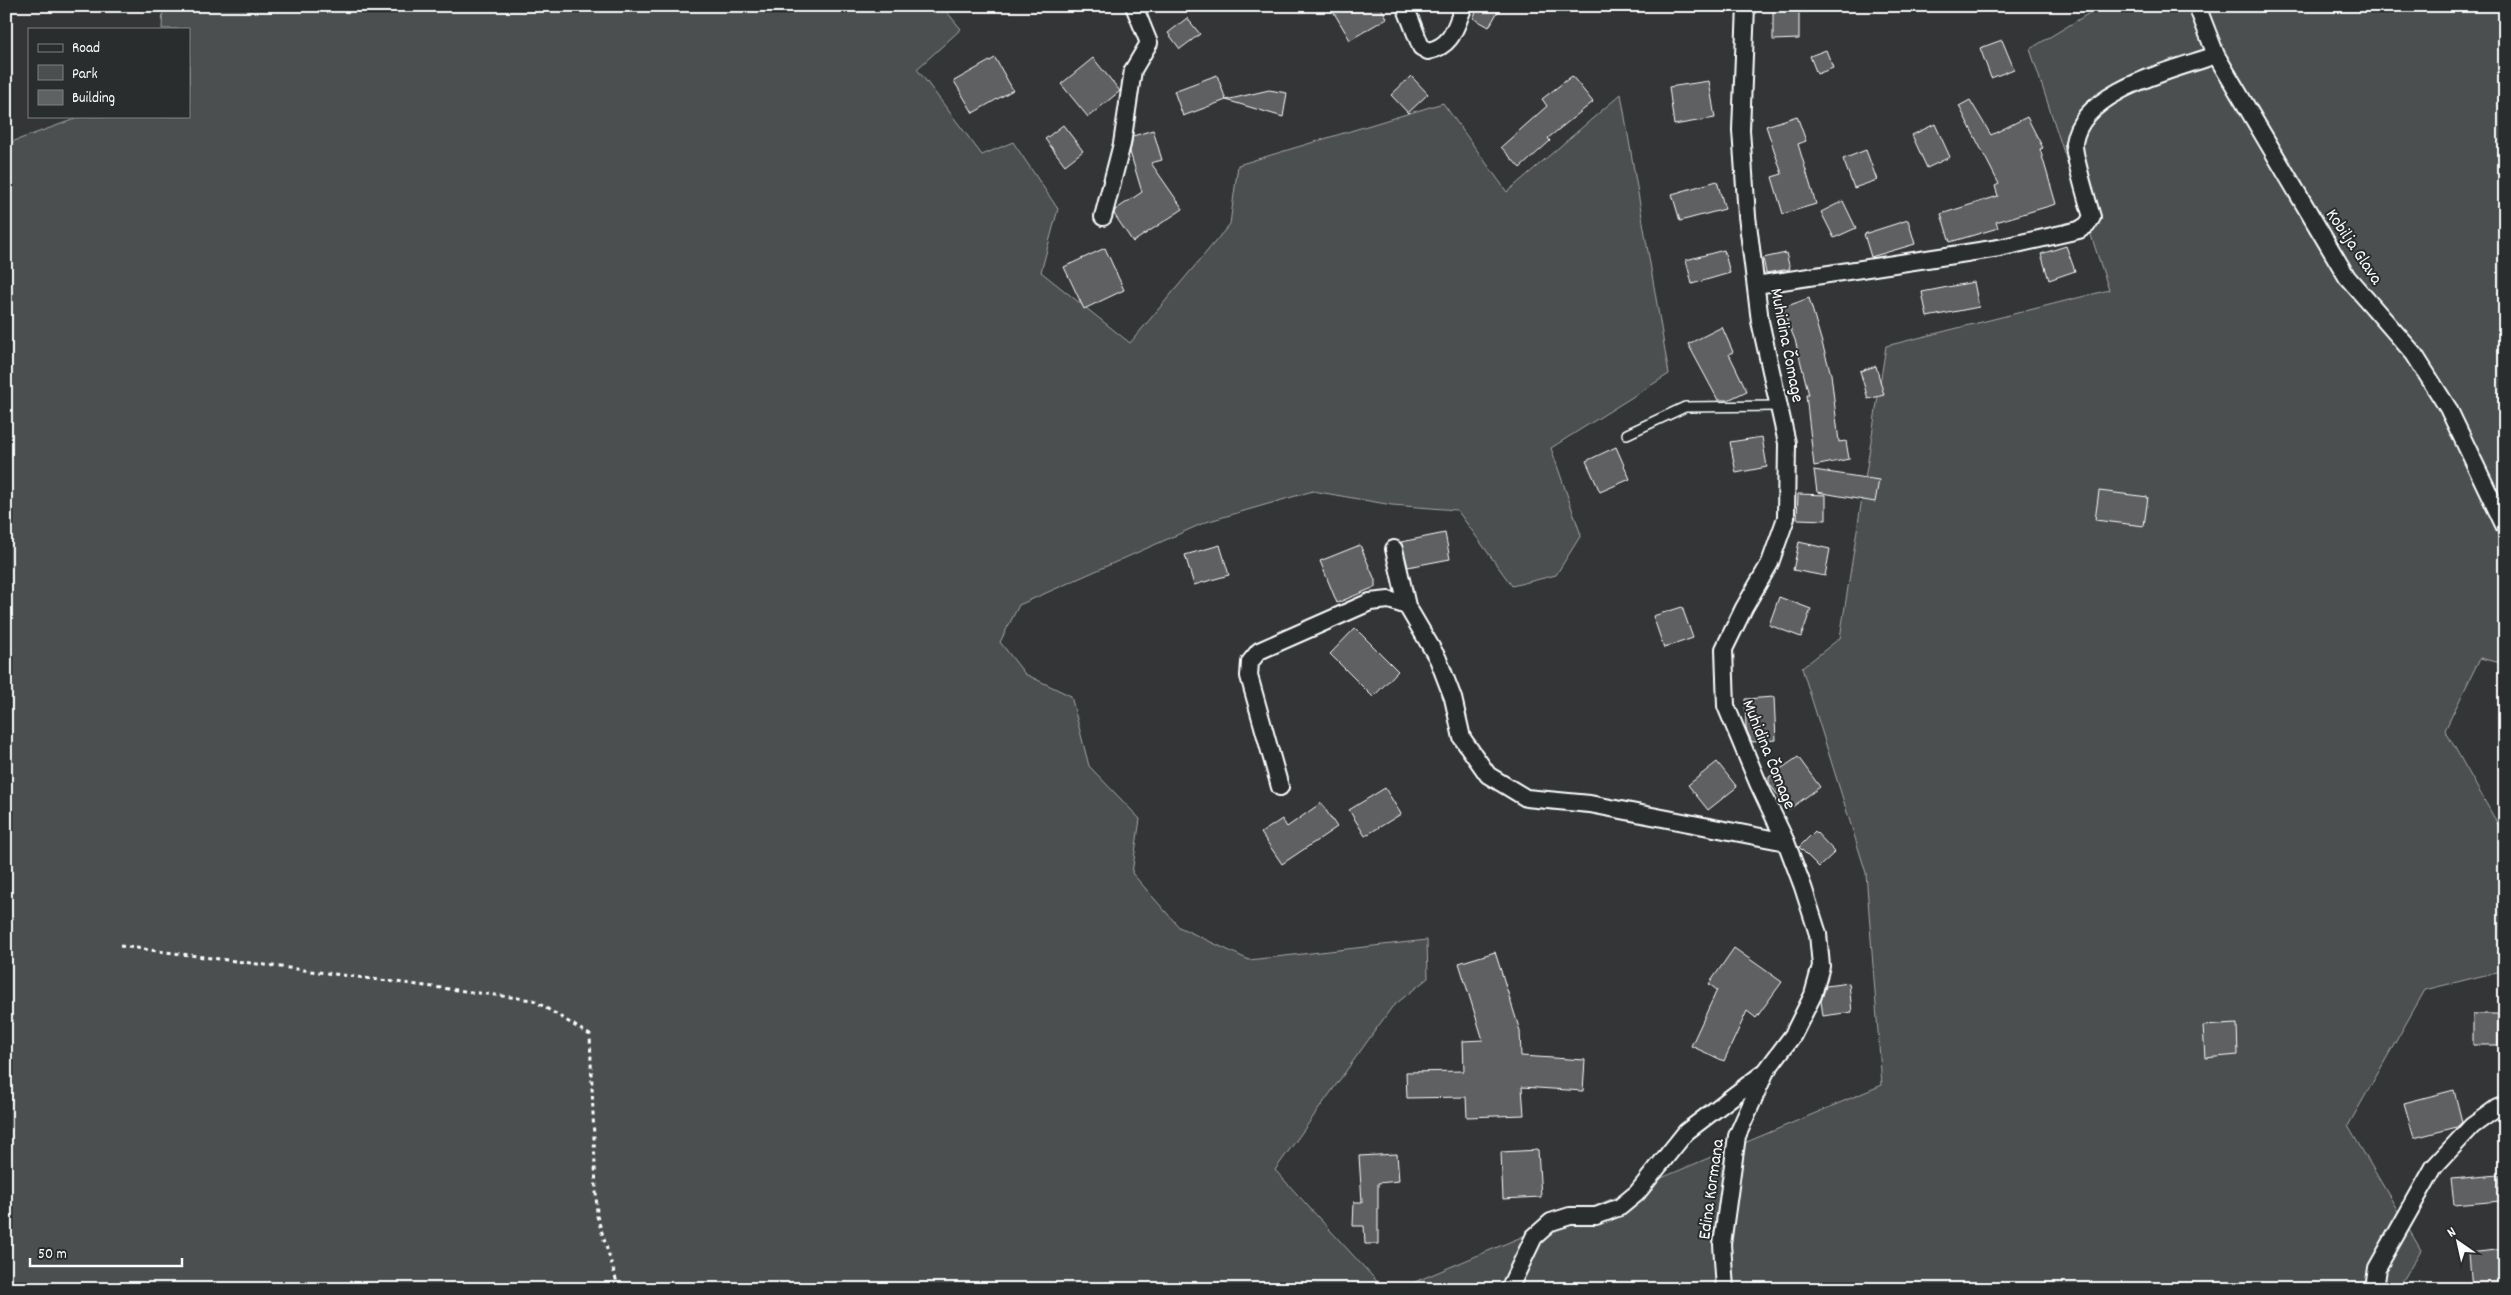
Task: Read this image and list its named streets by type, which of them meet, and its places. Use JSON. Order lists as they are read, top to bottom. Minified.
{"streets":{"street":["Kobilja Glava","Muhidina Čomage","Edina Kormana"]},"crossings":[["Muhidina Čomage","Edina Kormana"]],"legend":["Road","Park","Building"],"scale_bar":"50 m","north":"top left"}
